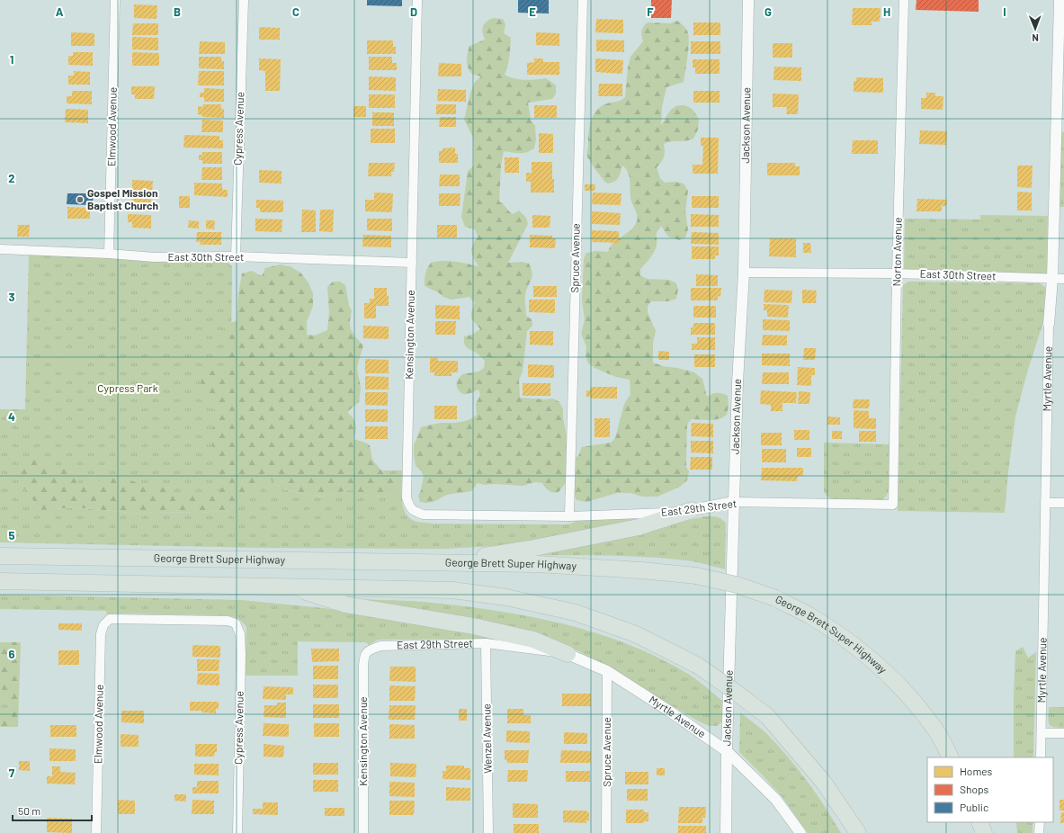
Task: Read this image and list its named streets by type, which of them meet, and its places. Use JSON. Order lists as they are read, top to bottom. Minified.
{"streets":{"highway":["George Brett Super Highway"],"street":["Jackson Avenue","Elmwood Avenue","Cypress Avenue","Norton Avenue","East 30th Street","Spruce Avenue","Kensington Avenue","Myrtle Avenue","East 29th Street","Wenzel Avenue"]},"crossings":[["Jackson Avenue","East 30th Street"],["Jackson Avenue","Myrtle Avenue"],["Jackson Avenue","East 29th Street"],["Elmwood Avenue","Cypress Avenue"],["Elmwood Avenue","East 30th Street"],["Cypress Avenue","East 30th Street"],["Norton Avenue","East 30th Street"],["Norton Avenue","East 29th Street"],["East 30th Street","Kensington Avenue"],["East 30th Street","Myrtle Avenue"],["Spruce Avenue","Kensington Avenue"],["Spruce Avenue","Myrtle Avenue"],["Spruce Avenue","East 29th Street"],["Kensington Avenue","East 29th Street"],["Myrtle Avenue","East 29th Street"],["East 29th Street","Wenzel Avenue"]],"parks":["Cypress Park"],"places":["Gospel Mission Baptist Church"],"legend":["Homes","Shops","Public"],"scale_bar":"50 m","north":"bottom","grid":{"columns":["A","B","C","D","E","F","G","H","I"],"rows":["1","2","3","4","5","6","7"]}}
